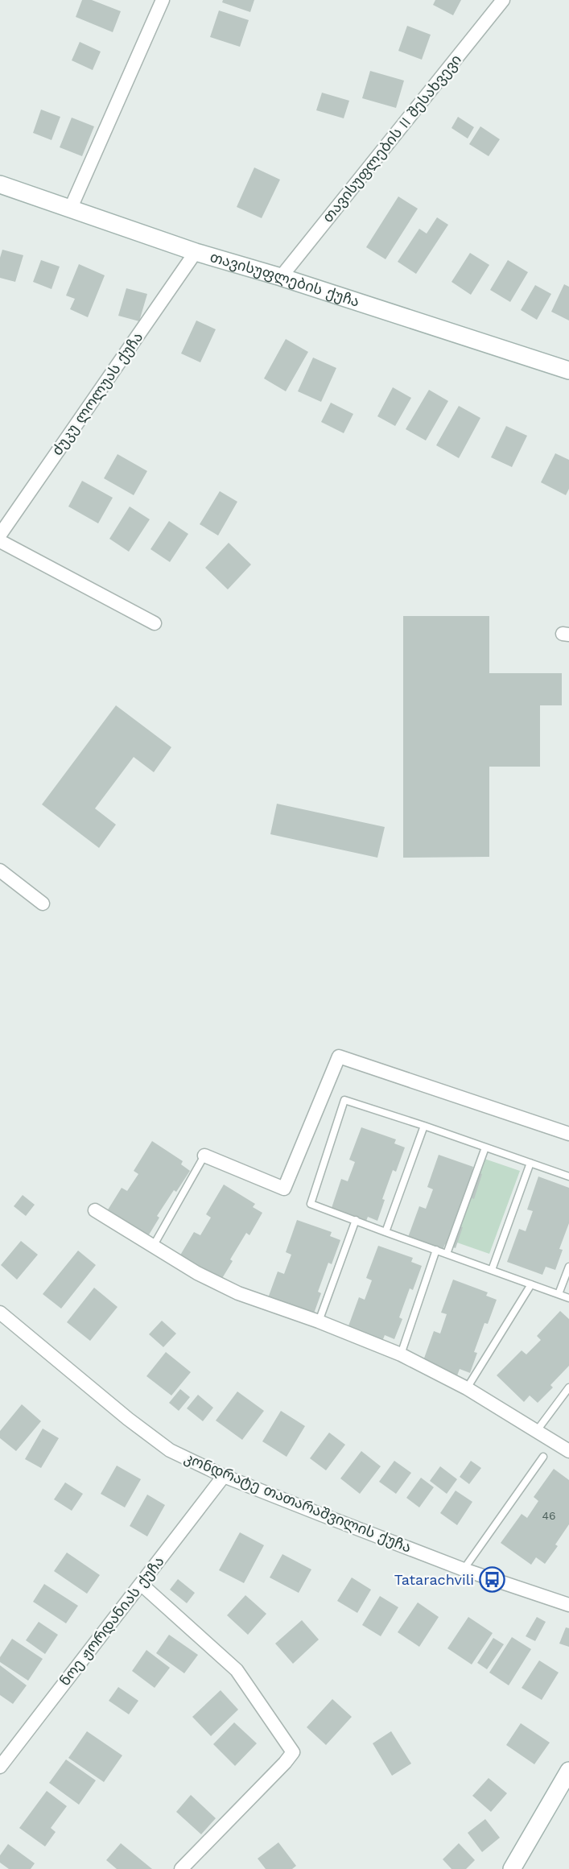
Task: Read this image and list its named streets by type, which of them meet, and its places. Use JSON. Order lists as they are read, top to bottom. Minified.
{"streets":{"main road":["თავისუფლების ქუჩა"],"street":["თავისუფლების II შესახვევი","ძუკუ ლოლუას ქუჩა","კონდრატე თათარაშვილის ქუჩა","ნოე ჟორდანიას ქუჩა"]},"crossings":[["თავისუფლების II შესახვევი","თავისუფლების ქუჩა"],["თავისუფლების ქუჩა","ძუკუ ლოლუას ქუჩა"],["კონდრატე თათარაშვილის ქუჩა","ნოე ჟორდანიას ქუჩა"]],"places":{"bus stop":["Tatarachvili"]},"house_numbers":["46"]}
